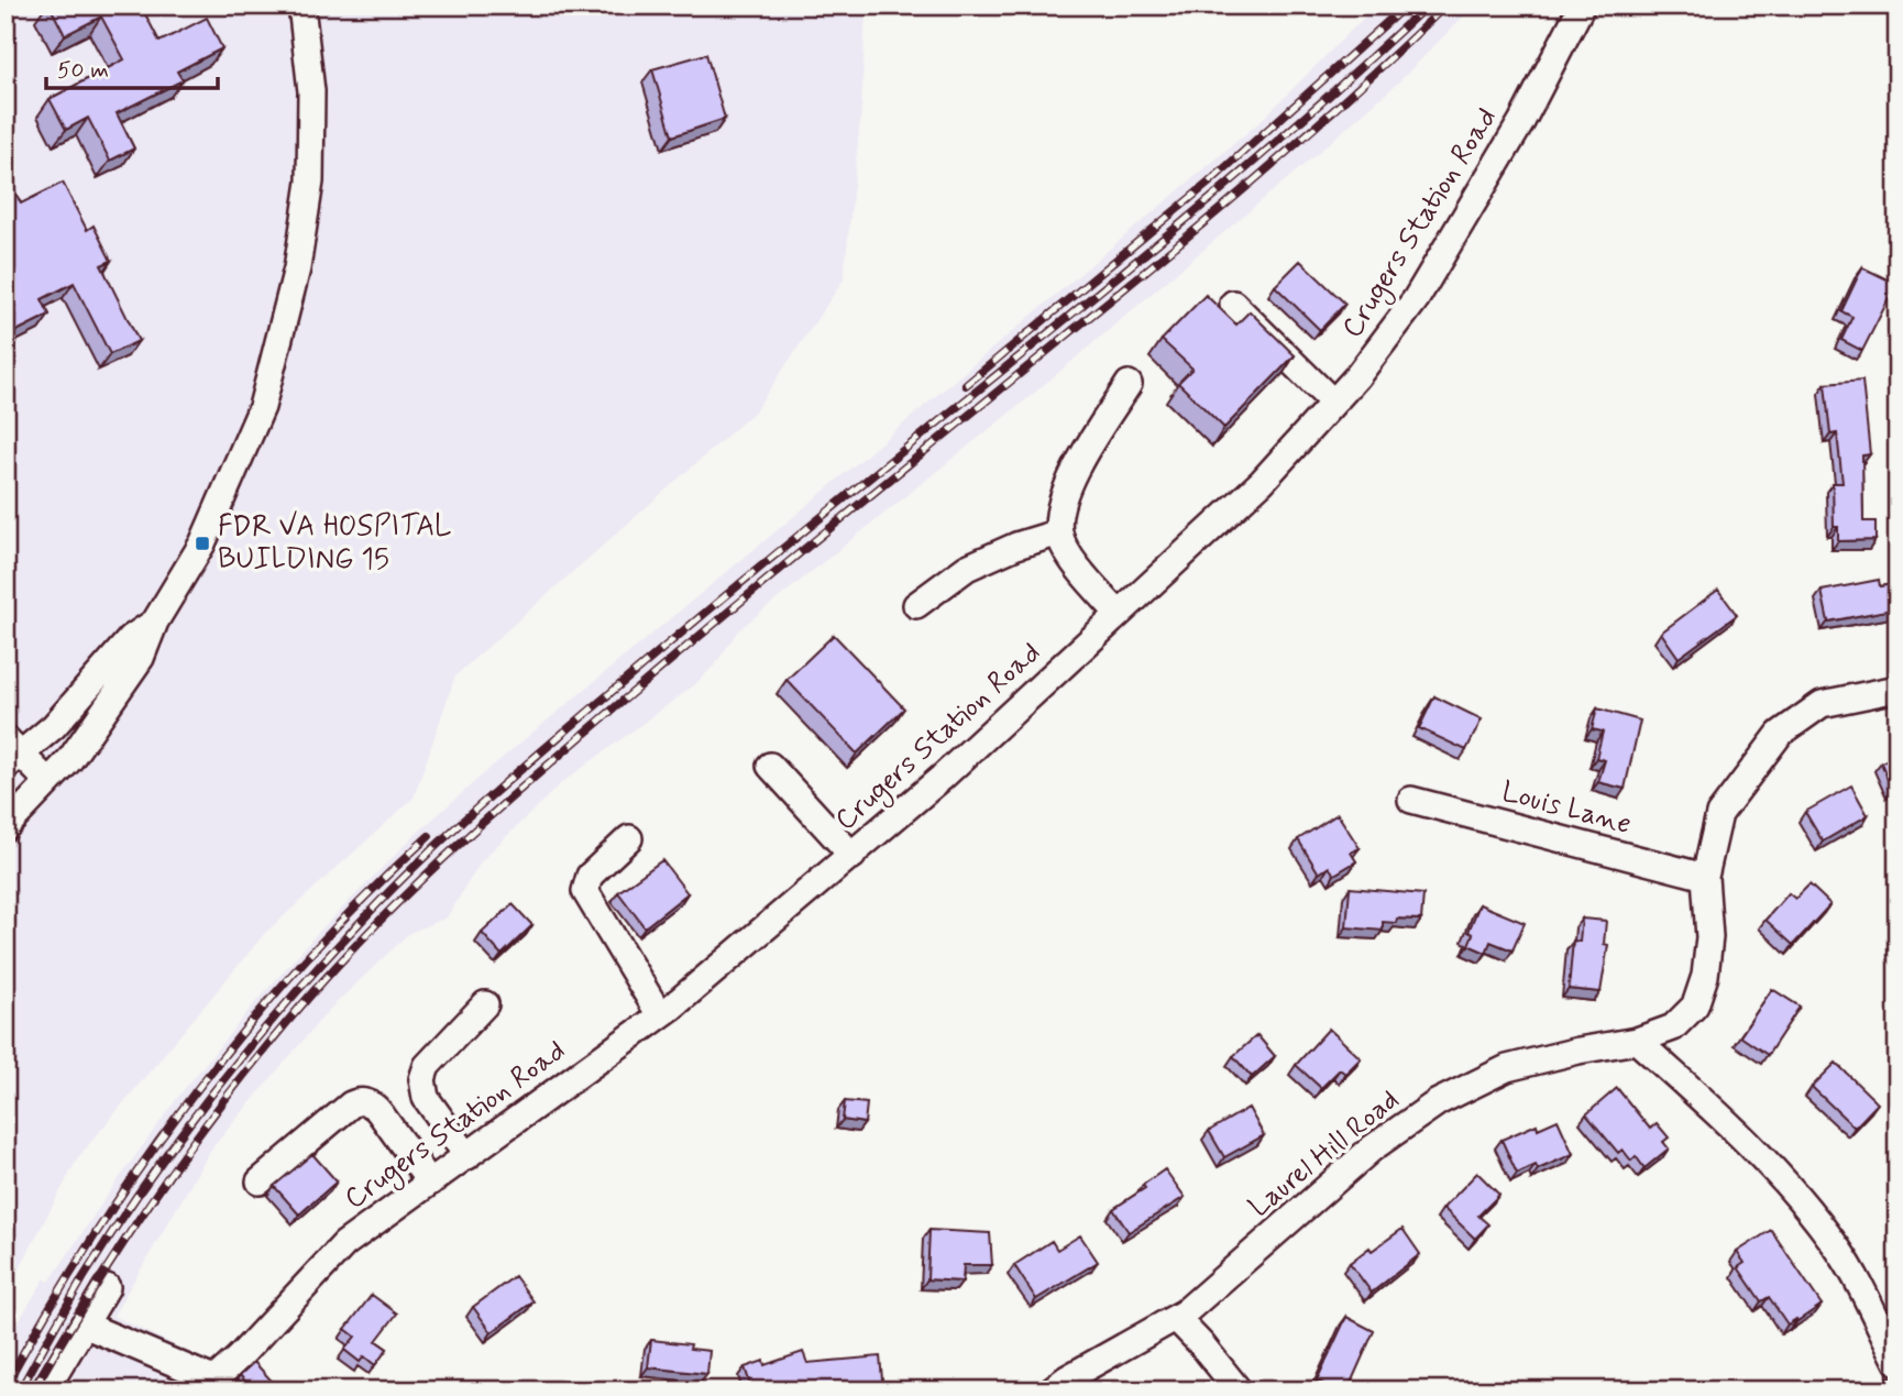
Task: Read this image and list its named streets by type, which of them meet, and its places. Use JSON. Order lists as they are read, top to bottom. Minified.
{"streets":{"street":["Crugers Station Road","Louis Lane","Laurel Hill Road"]},"crossings":[["Louis Lane","Laurel Hill Road"]],"places":{"transit":["FDR VA HOSPITAL BUILDING 15"]},"scale_bar":"50 m"}
